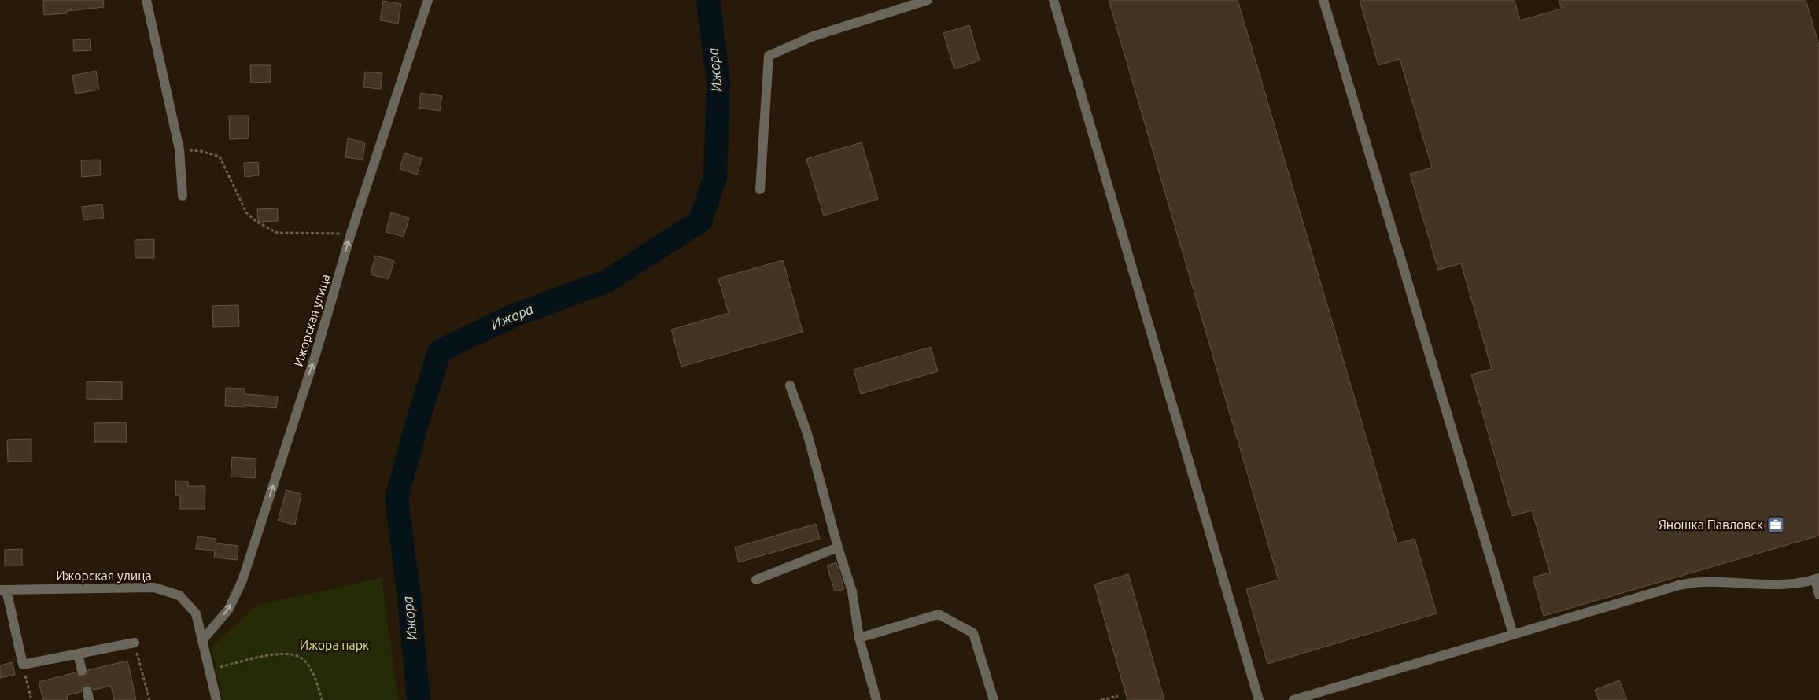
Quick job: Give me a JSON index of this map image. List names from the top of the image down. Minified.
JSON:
{"streets":{"street":["Ижорская улица"]},"one_way":["Ижорская улица"],"water":["Ижора"],"parks":["Ижора парк"],"places":{"office":["Яношка Павловск"]}}
